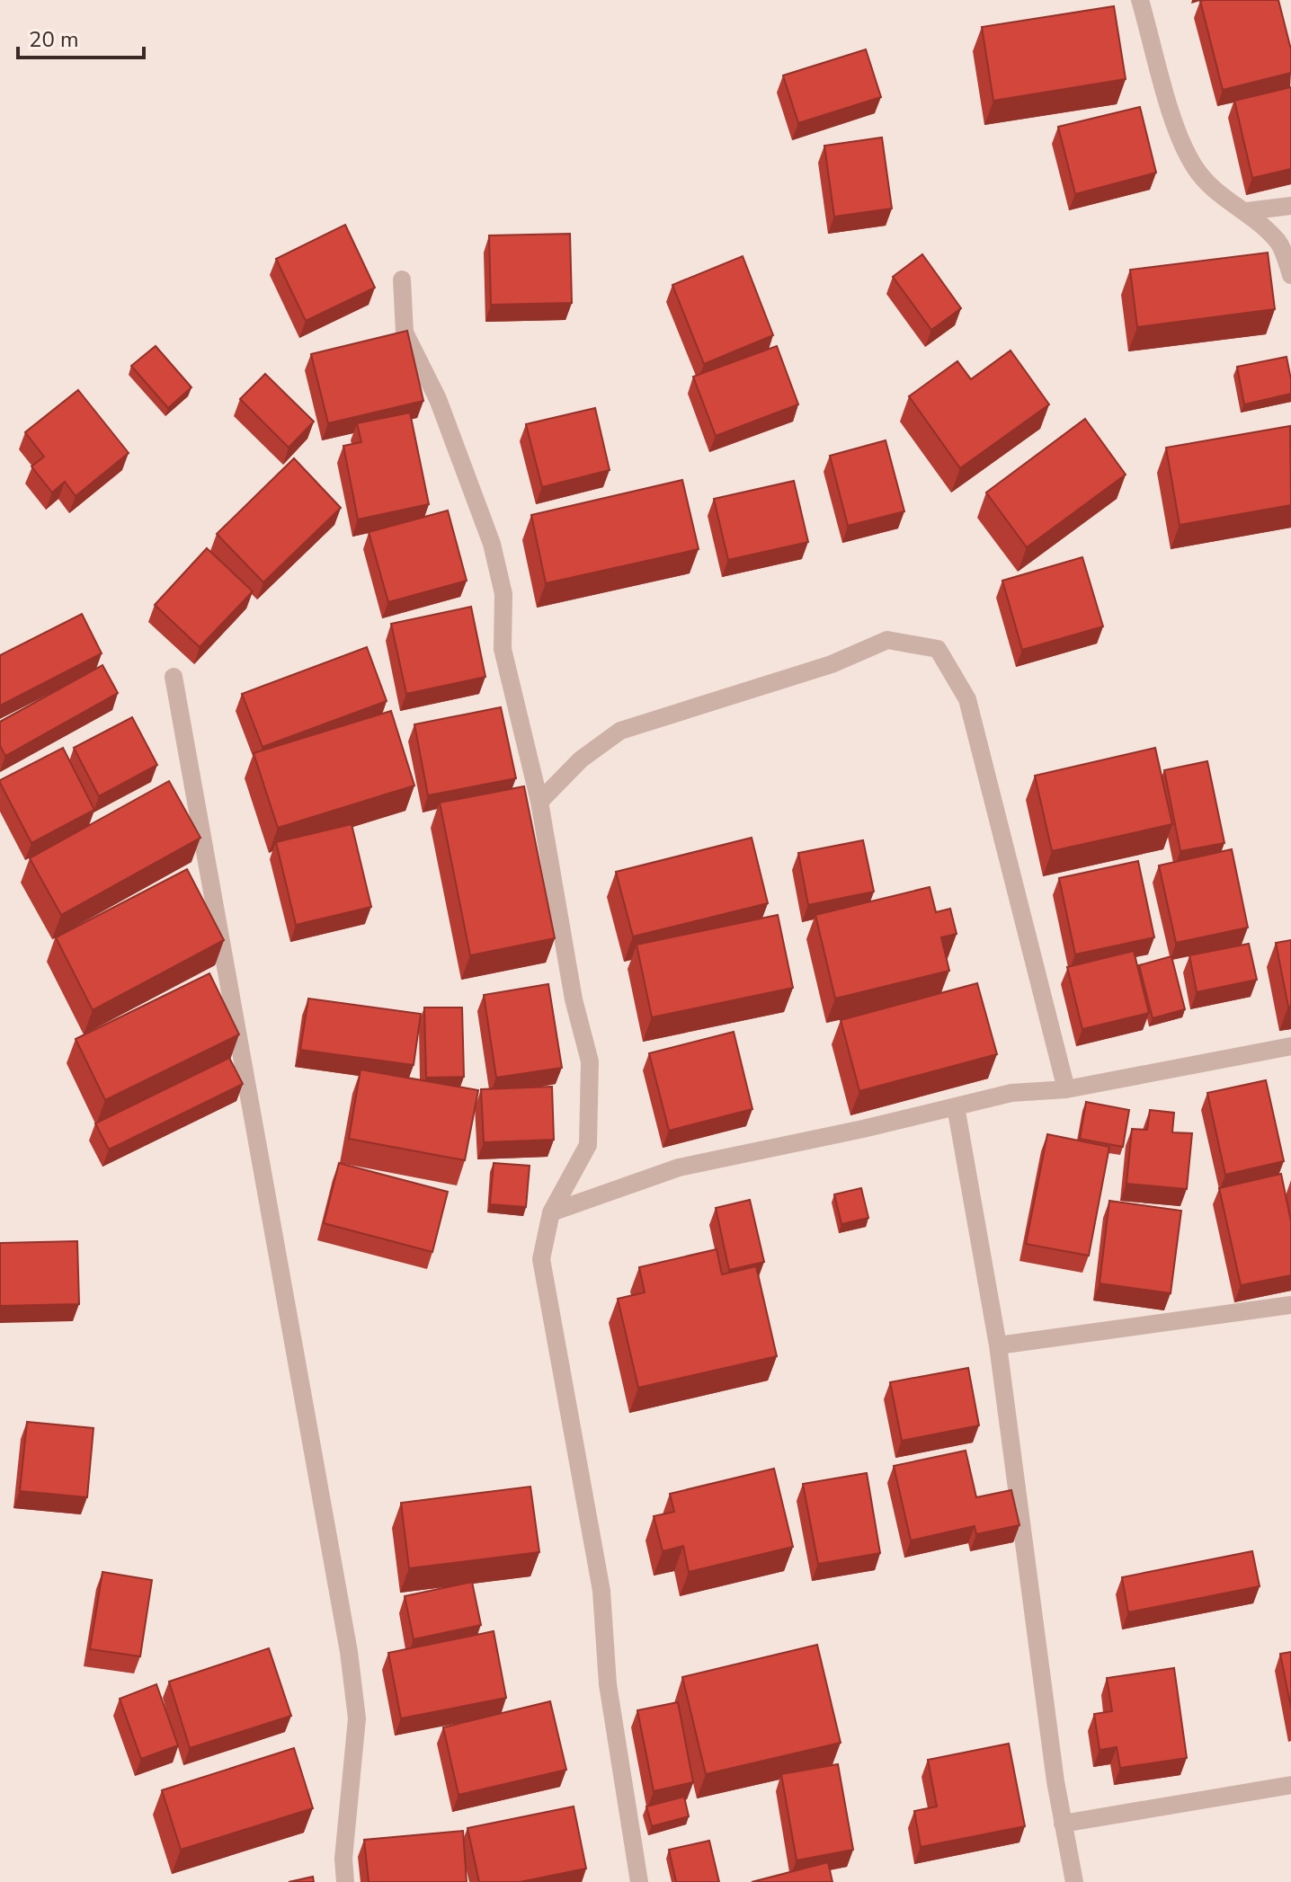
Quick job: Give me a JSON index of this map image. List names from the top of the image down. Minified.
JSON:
{"scale_bar":"20 m"}
